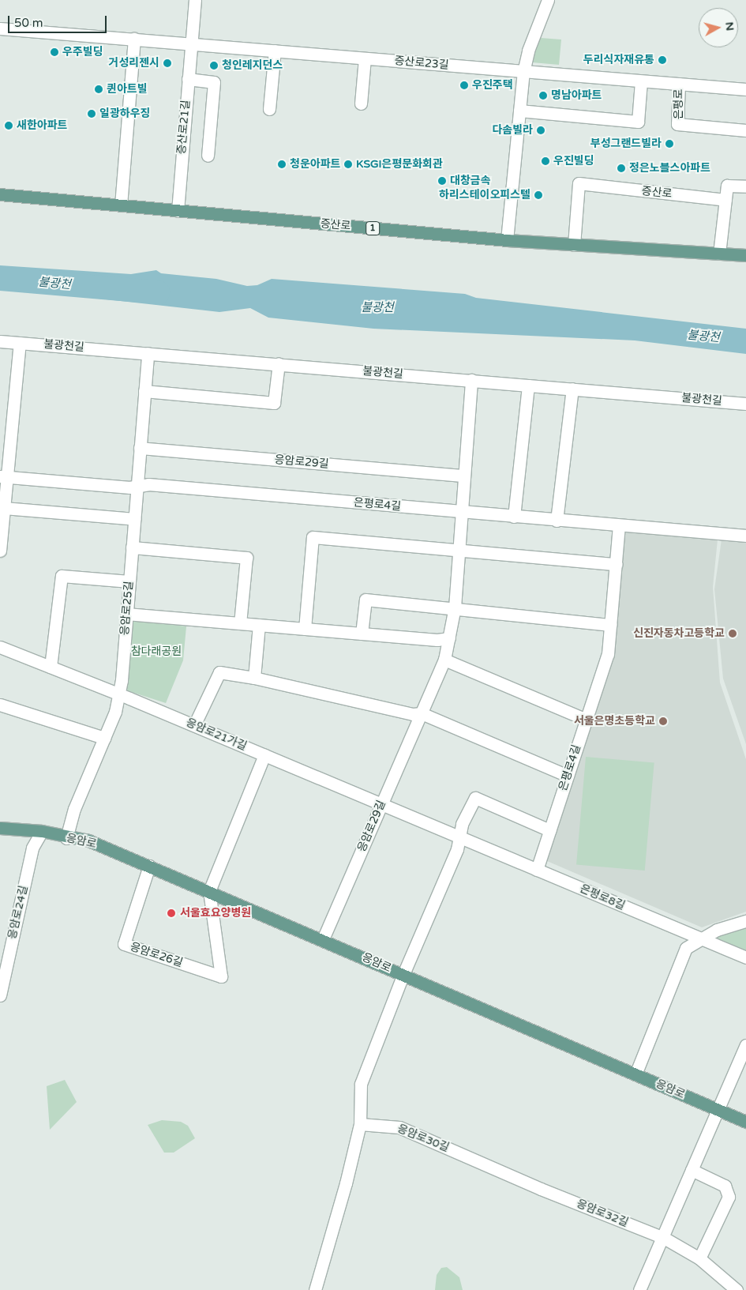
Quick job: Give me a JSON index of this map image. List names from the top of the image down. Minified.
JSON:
{"streets":{"main road":["증산로","1","응암로"],"street":["증산로23길","은평로","증산로21길","불광천길","응암로29길","은평로4길","응암로25길","응암로21가길","은평로8길","응암로24길","응암로26길","응암로30길","응암로32길"]},"crossings":[["증산로23길","은평로"],["증산로21길","증산로"],["불광천길","응암로29길"],["불광천길","응암로25길"],["응암로29길","은평로4길"],["응암로29길","응암로25길"],["응암로29길","응암로21가길"],["응암로29길","응암로"],["응암로29길","은평로8길"],["은평로4길","응암로25길"],["은평로4길","은평로8길"],["응암로25길","응암로21가길"],["응암로25길","응암로"],["응암로21가길","은평로8길"],["응암로","응암로24길"],["응암로","응암로26길"],["응암로30길","응암로32길"]],"water":["불광천"],"parks":["참다래공원"],"places":["우주빌딩","두리식자재유통","거성리젠시","청인레지던스","우진주택","퀸아트빌","명남아파트","일광하우징","새한아파트","다솜빌라","부성그랜드빌라","우진빌딩","청운아파트","KSGI은평문화회관","정은노블스아파트","대창금속","하리스테이오피스텔","신진자동차고등학교","서울은명초등학교","서울효요양병원"],"scale_bar":"50 m","north":"right"}
